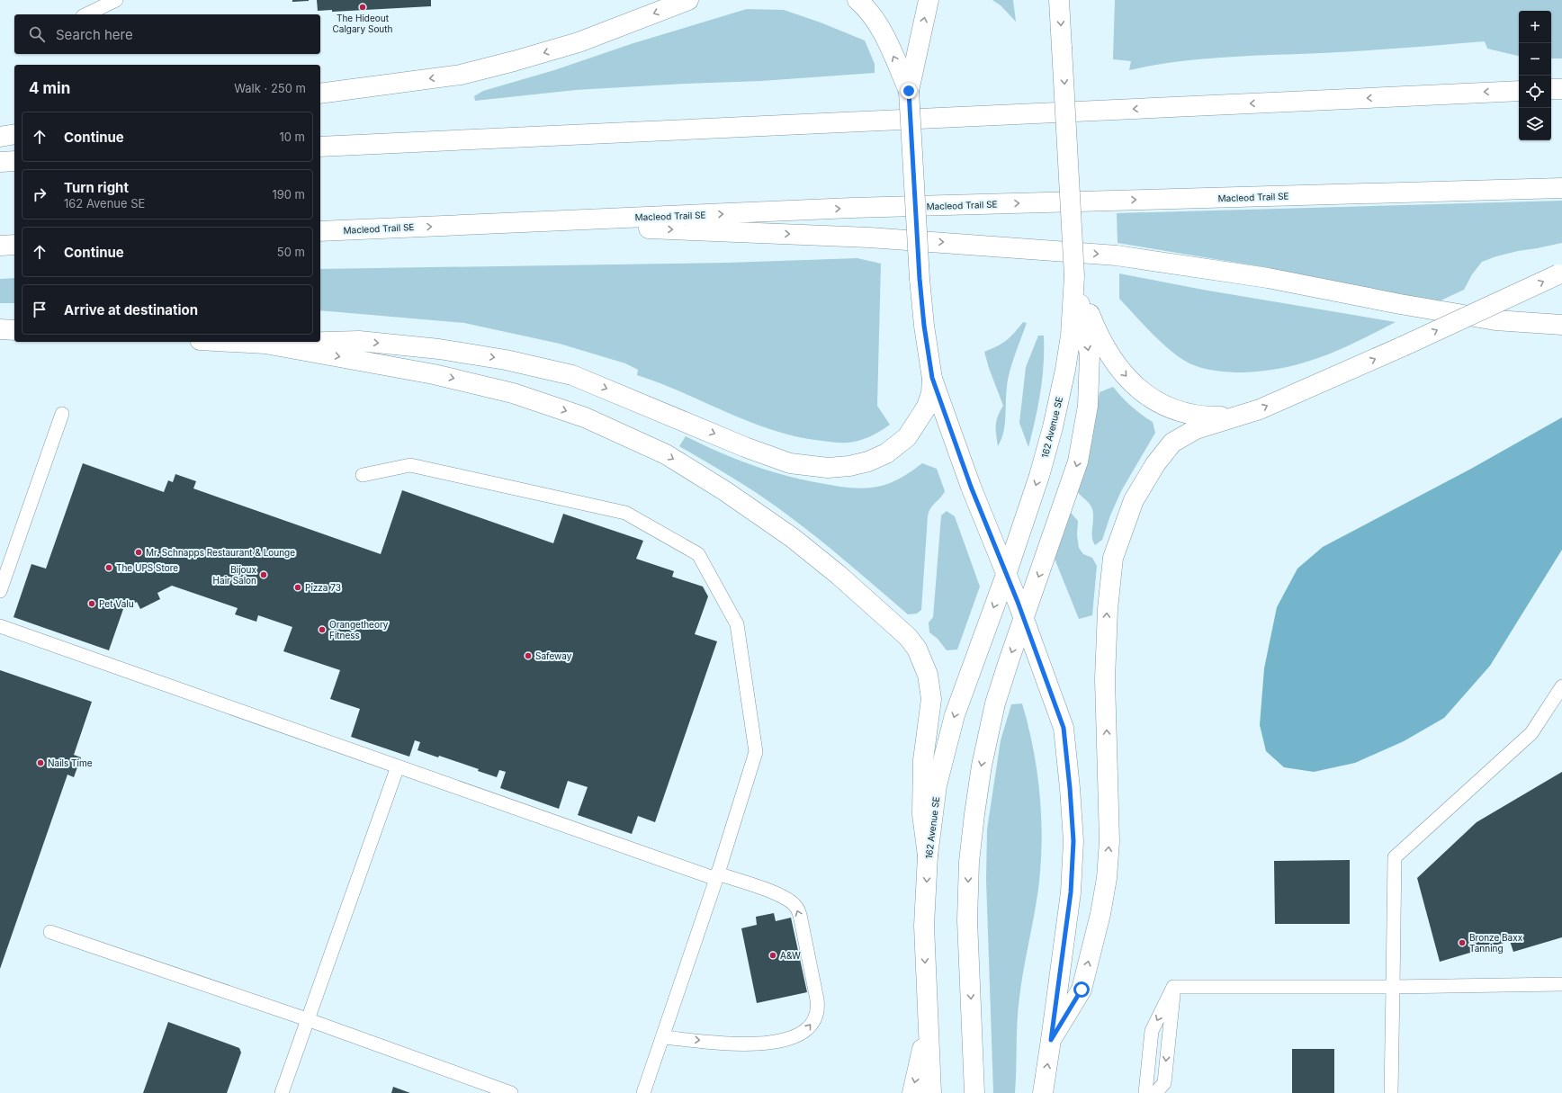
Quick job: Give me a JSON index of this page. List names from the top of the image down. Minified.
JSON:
{"streets":{"main road":["Macleod Trail SE","162 Avenue SE"]},"places":["The Hideout Calgary South","Mr. Schnapps Restaurant & Lounge","The UPS Store","Bijoux Hair Salon","Pizza 73","Pet Valu","Orangetheory Fitness","Safeway","Nails Time","Bronze Baxx Tanning","A&W"],"page":{"map_buttons":["+","−"],"search":"Search here","heading":["4 min","Walk · 250 m"],"list":[["Continue","10 m"],["Turn right","162 Avenue SE","190 m"],["Continue","50 m"],"Arrive at destination"]}}
